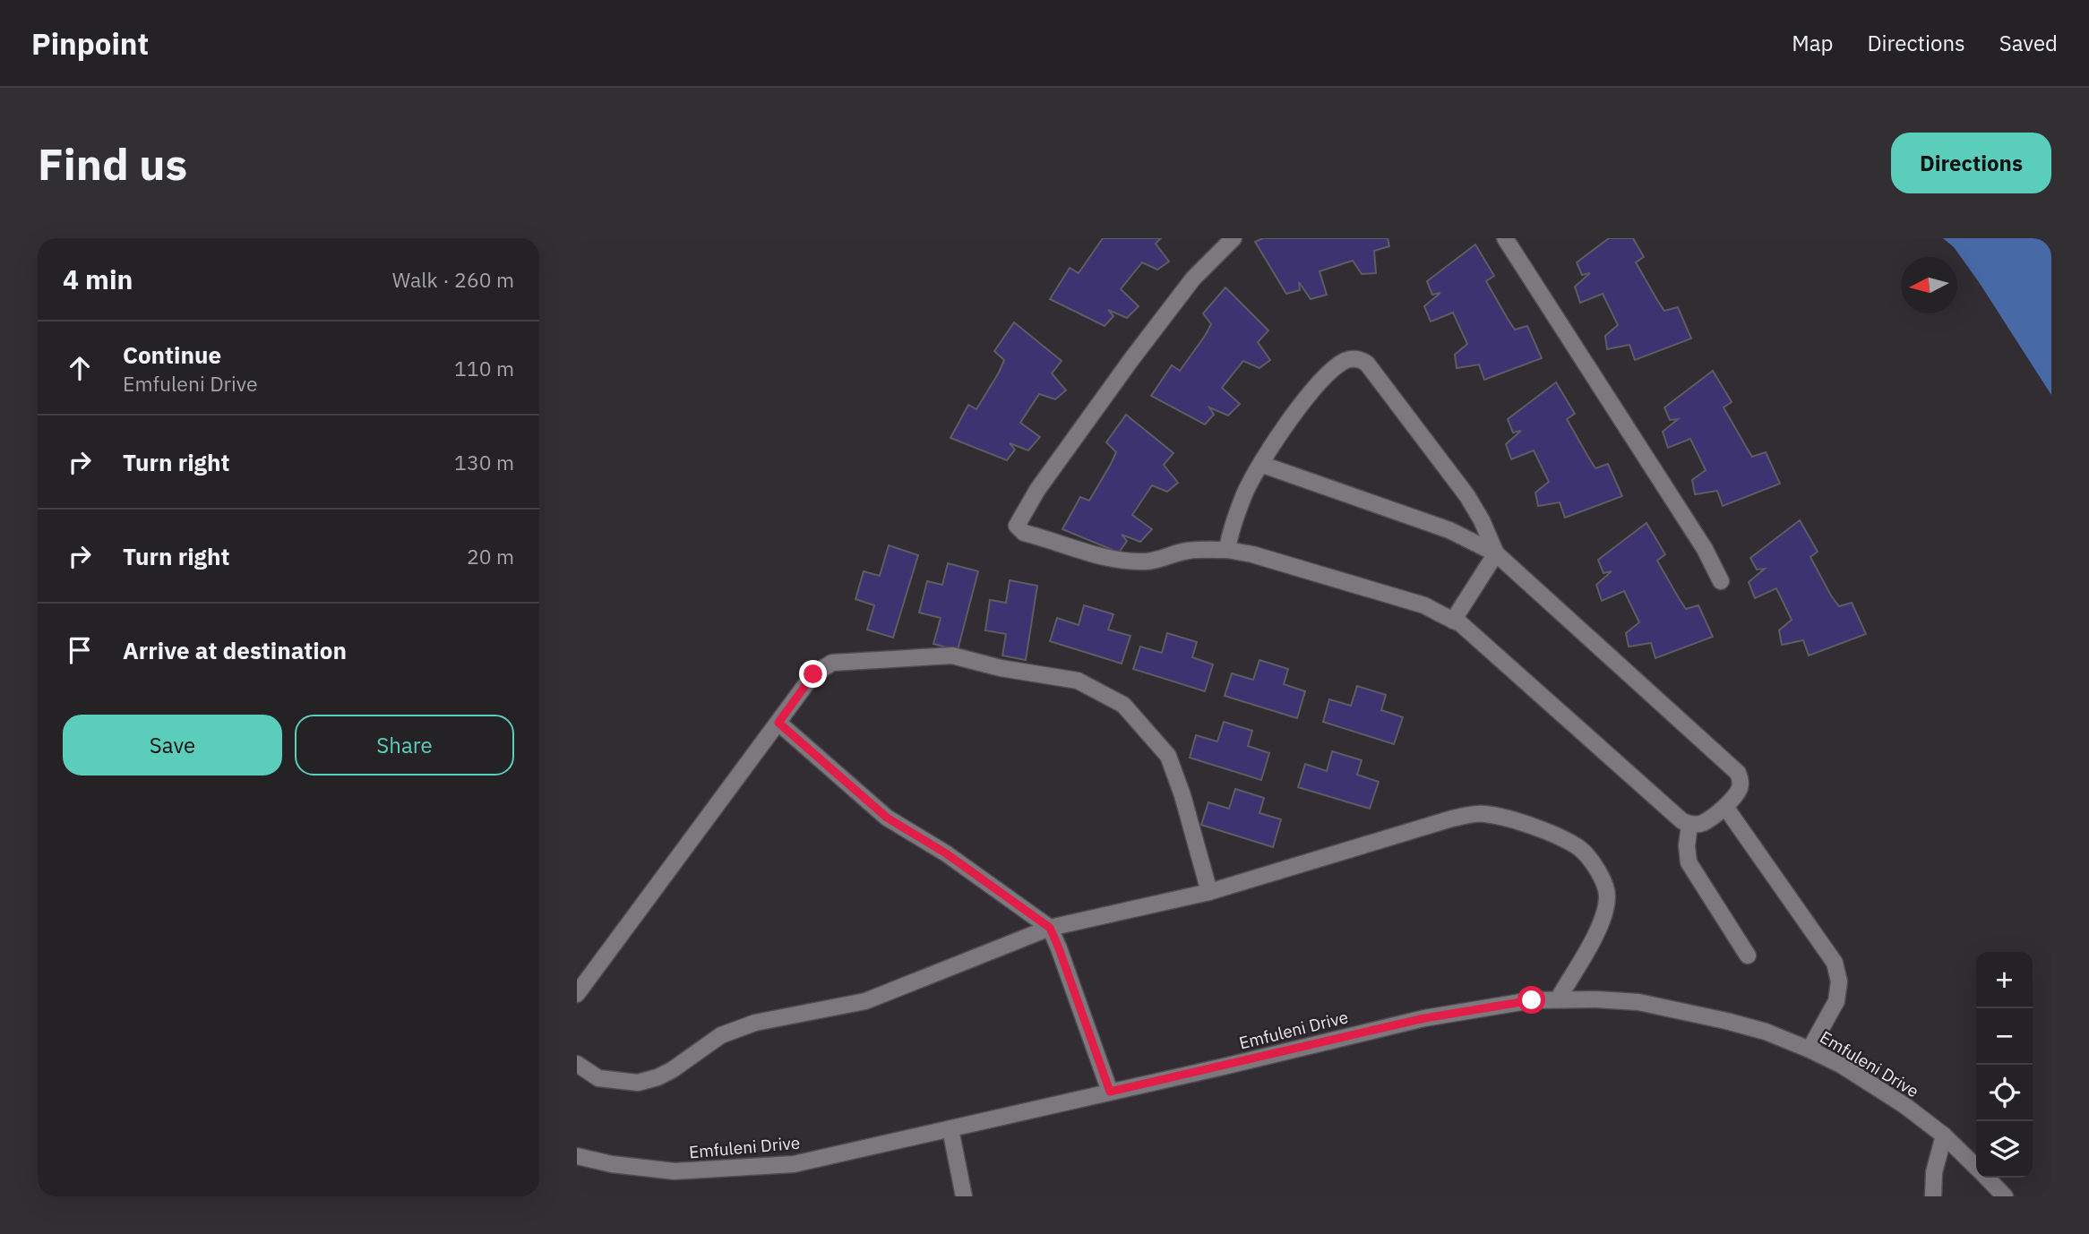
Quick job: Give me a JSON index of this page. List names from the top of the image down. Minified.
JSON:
{"streets":{"street":["Emfuleni Drive"]},"north":"left","page":{"header":"Pinpoint","nav":["Map","Directions","Saved"],"buttons":["Directions",["Save","Share"]],"title":"Find us","heading":["4 min","Walk · 260 m"],"list":[["Continue","Emfuleni Drive","110 m"],["Turn right","130 m"],["Turn right","20 m"],"Arrive at destination"],"map_buttons":["+","−"]}}
